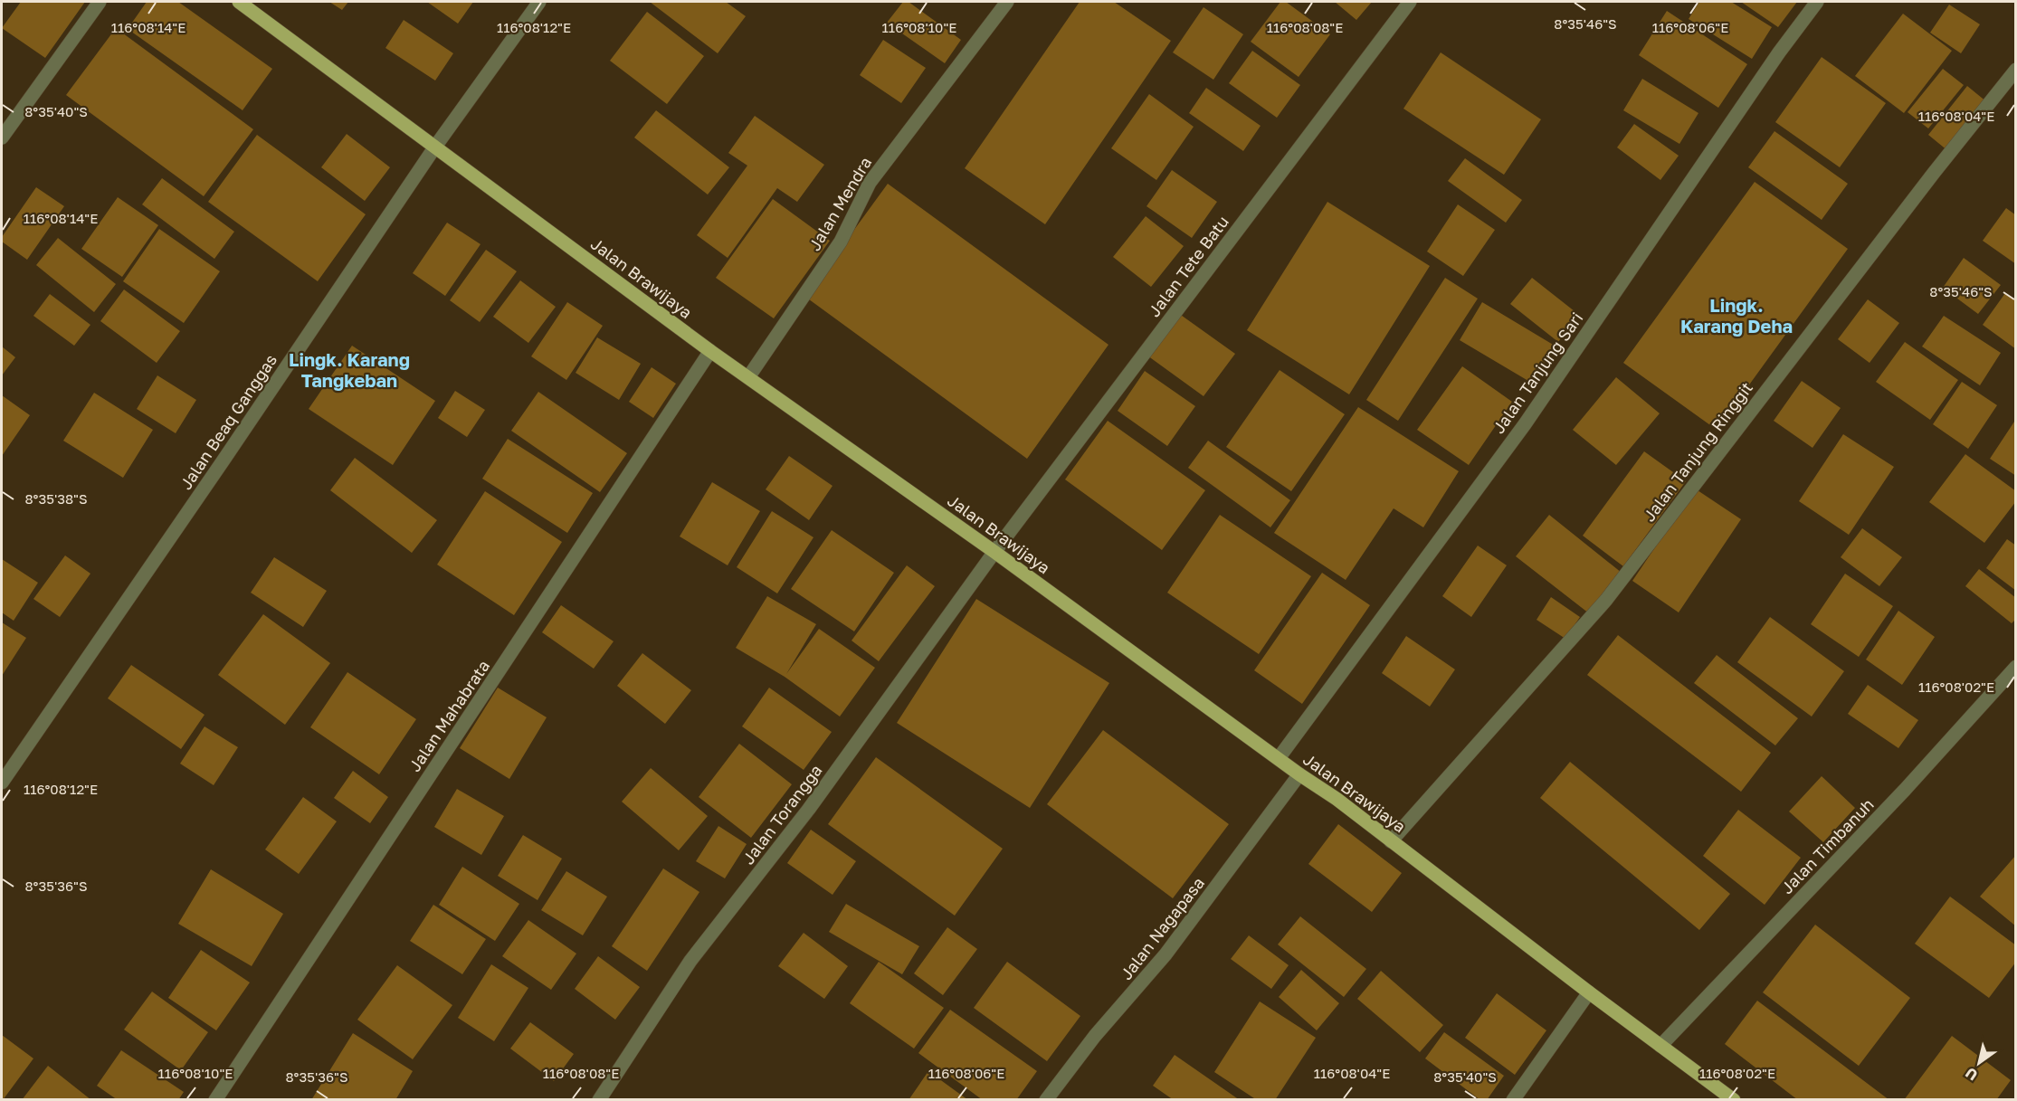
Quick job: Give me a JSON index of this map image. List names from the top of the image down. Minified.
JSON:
{"streets":{"main road":["Jalan Brawijaya"],"street":["Jalan Mendra","Jalan Tete Batu","Jalan Tanjung Sari","Jalan Beaq Ganggas","Jalan Tanjung Ringgit","Jalan Mahabrata","Jalan Torangga","Jalan Timbanuh","Jalan Nagapasa"]},"crossings":[["Jalan Mendra","Jalan Brawijaya"],["Jalan Tete Batu","Jalan Brawijaya"],["Jalan Tete Batu","Jalan Torangga"],["Jalan Brawijaya","Jalan Tanjung Sari"],["Jalan Brawijaya","Jalan Beaq Ganggas"],["Jalan Brawijaya","Jalan Tanjung Ringgit"],["Jalan Brawijaya","Jalan Mahabrata"],["Jalan Brawijaya","Jalan Torangga"],["Jalan Brawijaya","Jalan Timbanuh"],["Jalan Brawijaya","Jalan Nagapasa"]],"districts":["Lingk. Karang Deha","Lingk. Karang Tangkeban"],"north":"bottom left","coordinates":["8°35'46\"S","116°08'14\"E","116°08'12\"E","116°08'10\"E","116°08'08\"E","116°08'06\"E","8°35'40\"S","116°08'04\"E","8°35'38\"S","116°08'02\"E","8°35'36\"S"]}
